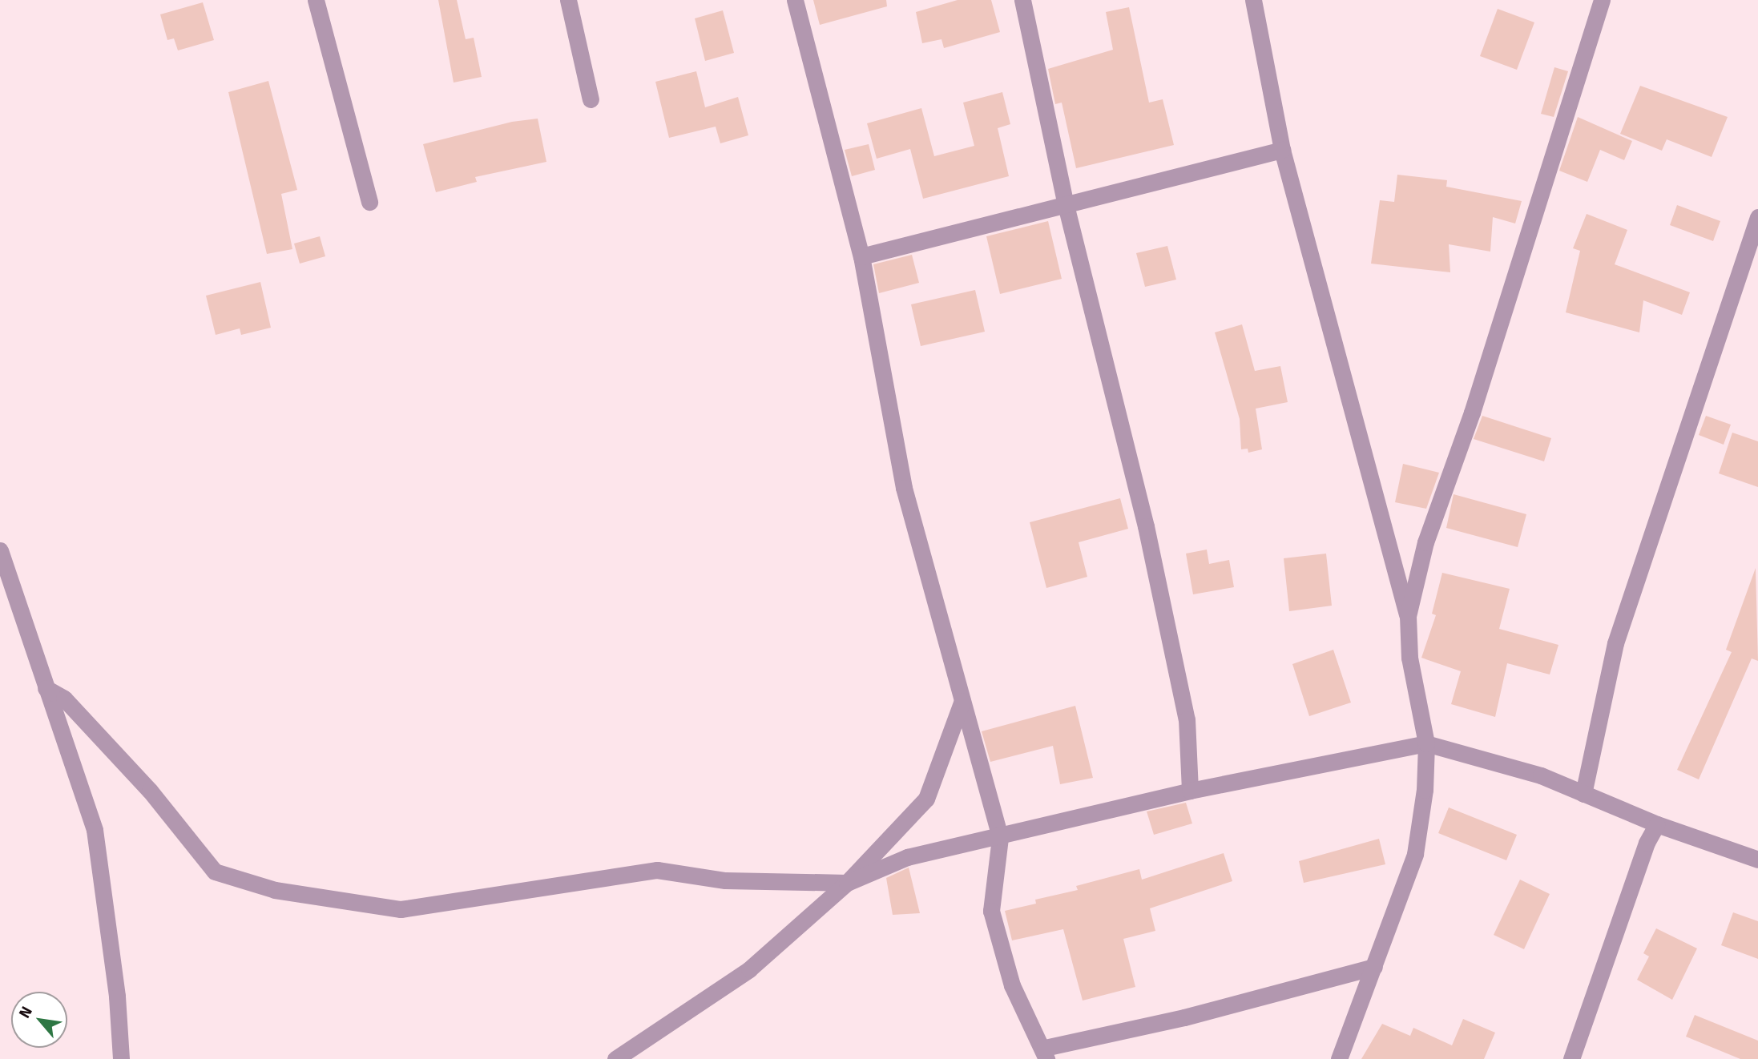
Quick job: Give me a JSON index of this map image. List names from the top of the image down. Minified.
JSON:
{"north":"top left"}
